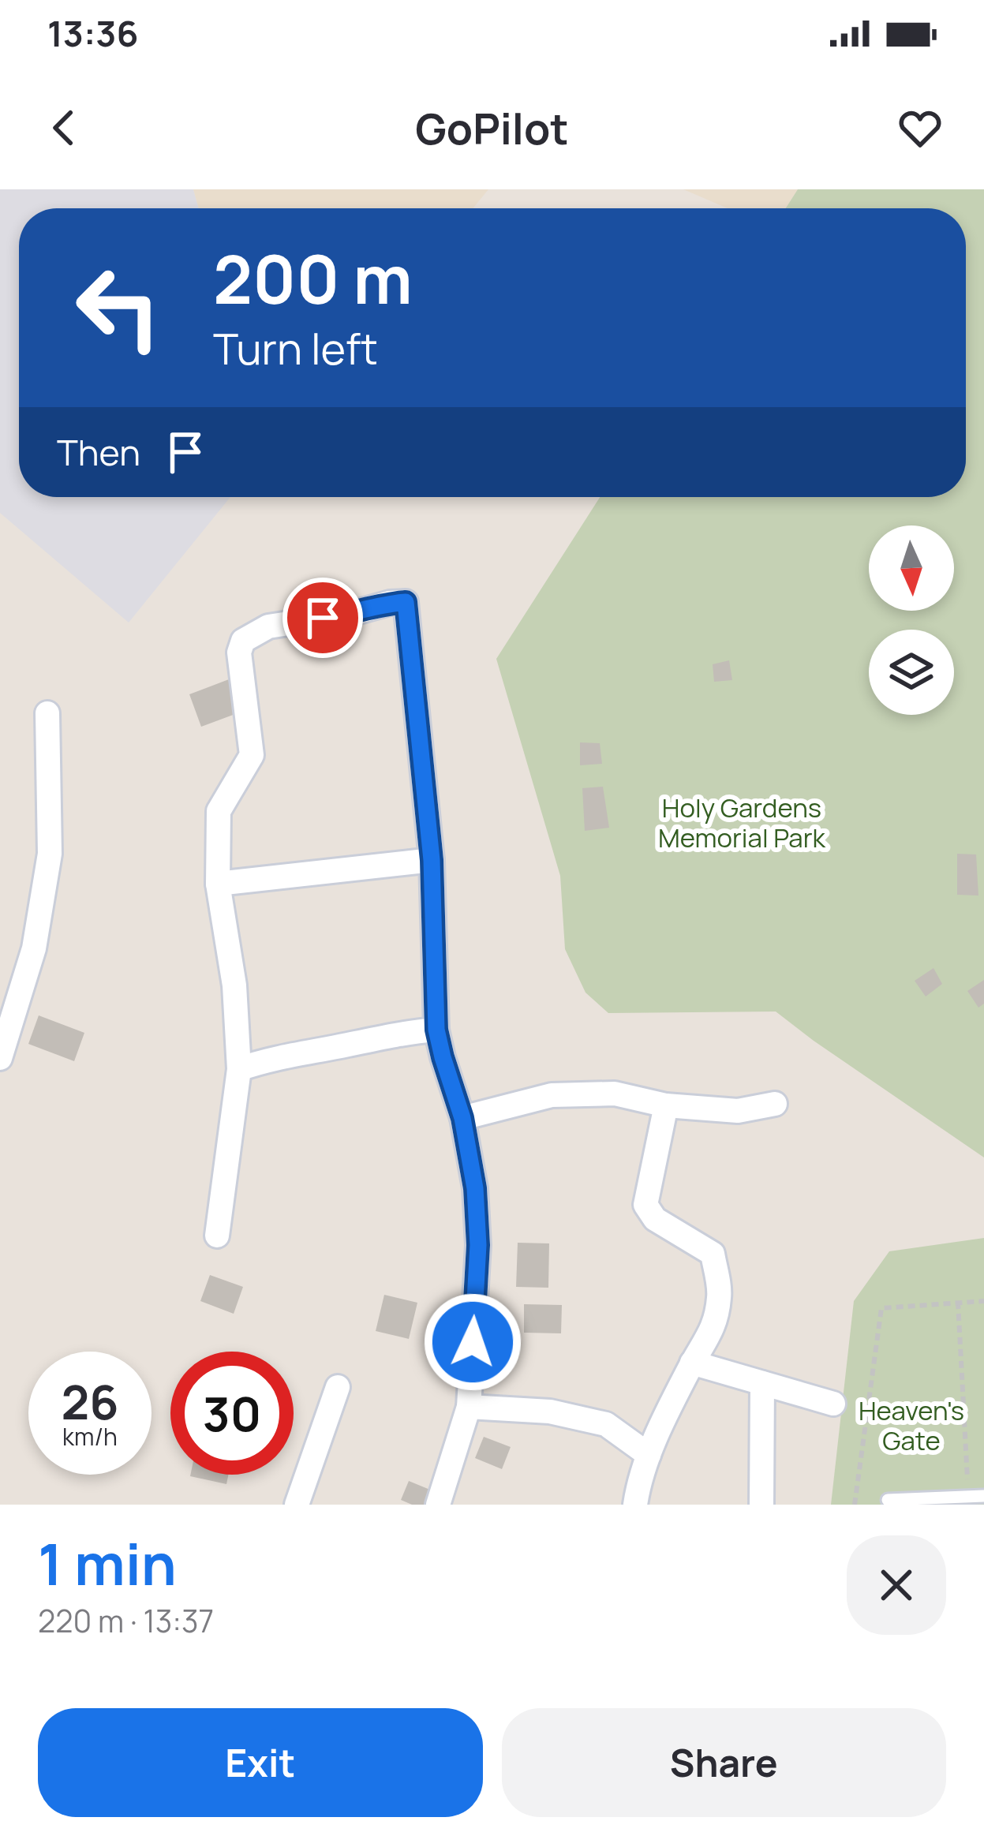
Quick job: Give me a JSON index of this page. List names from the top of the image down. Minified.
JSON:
{"parks":["Holy Gardens Memorial Park","Heaven's Gate"],"north":"bottom","page":{"status":"13:36","header":"GoPilot","turn":["200 m","Turn left"],"then":"Then","speed":"26 km/h","limit":"30","heading":["1 min","220 m · 13:37"],"buttons":["Exit","Share"]}}
